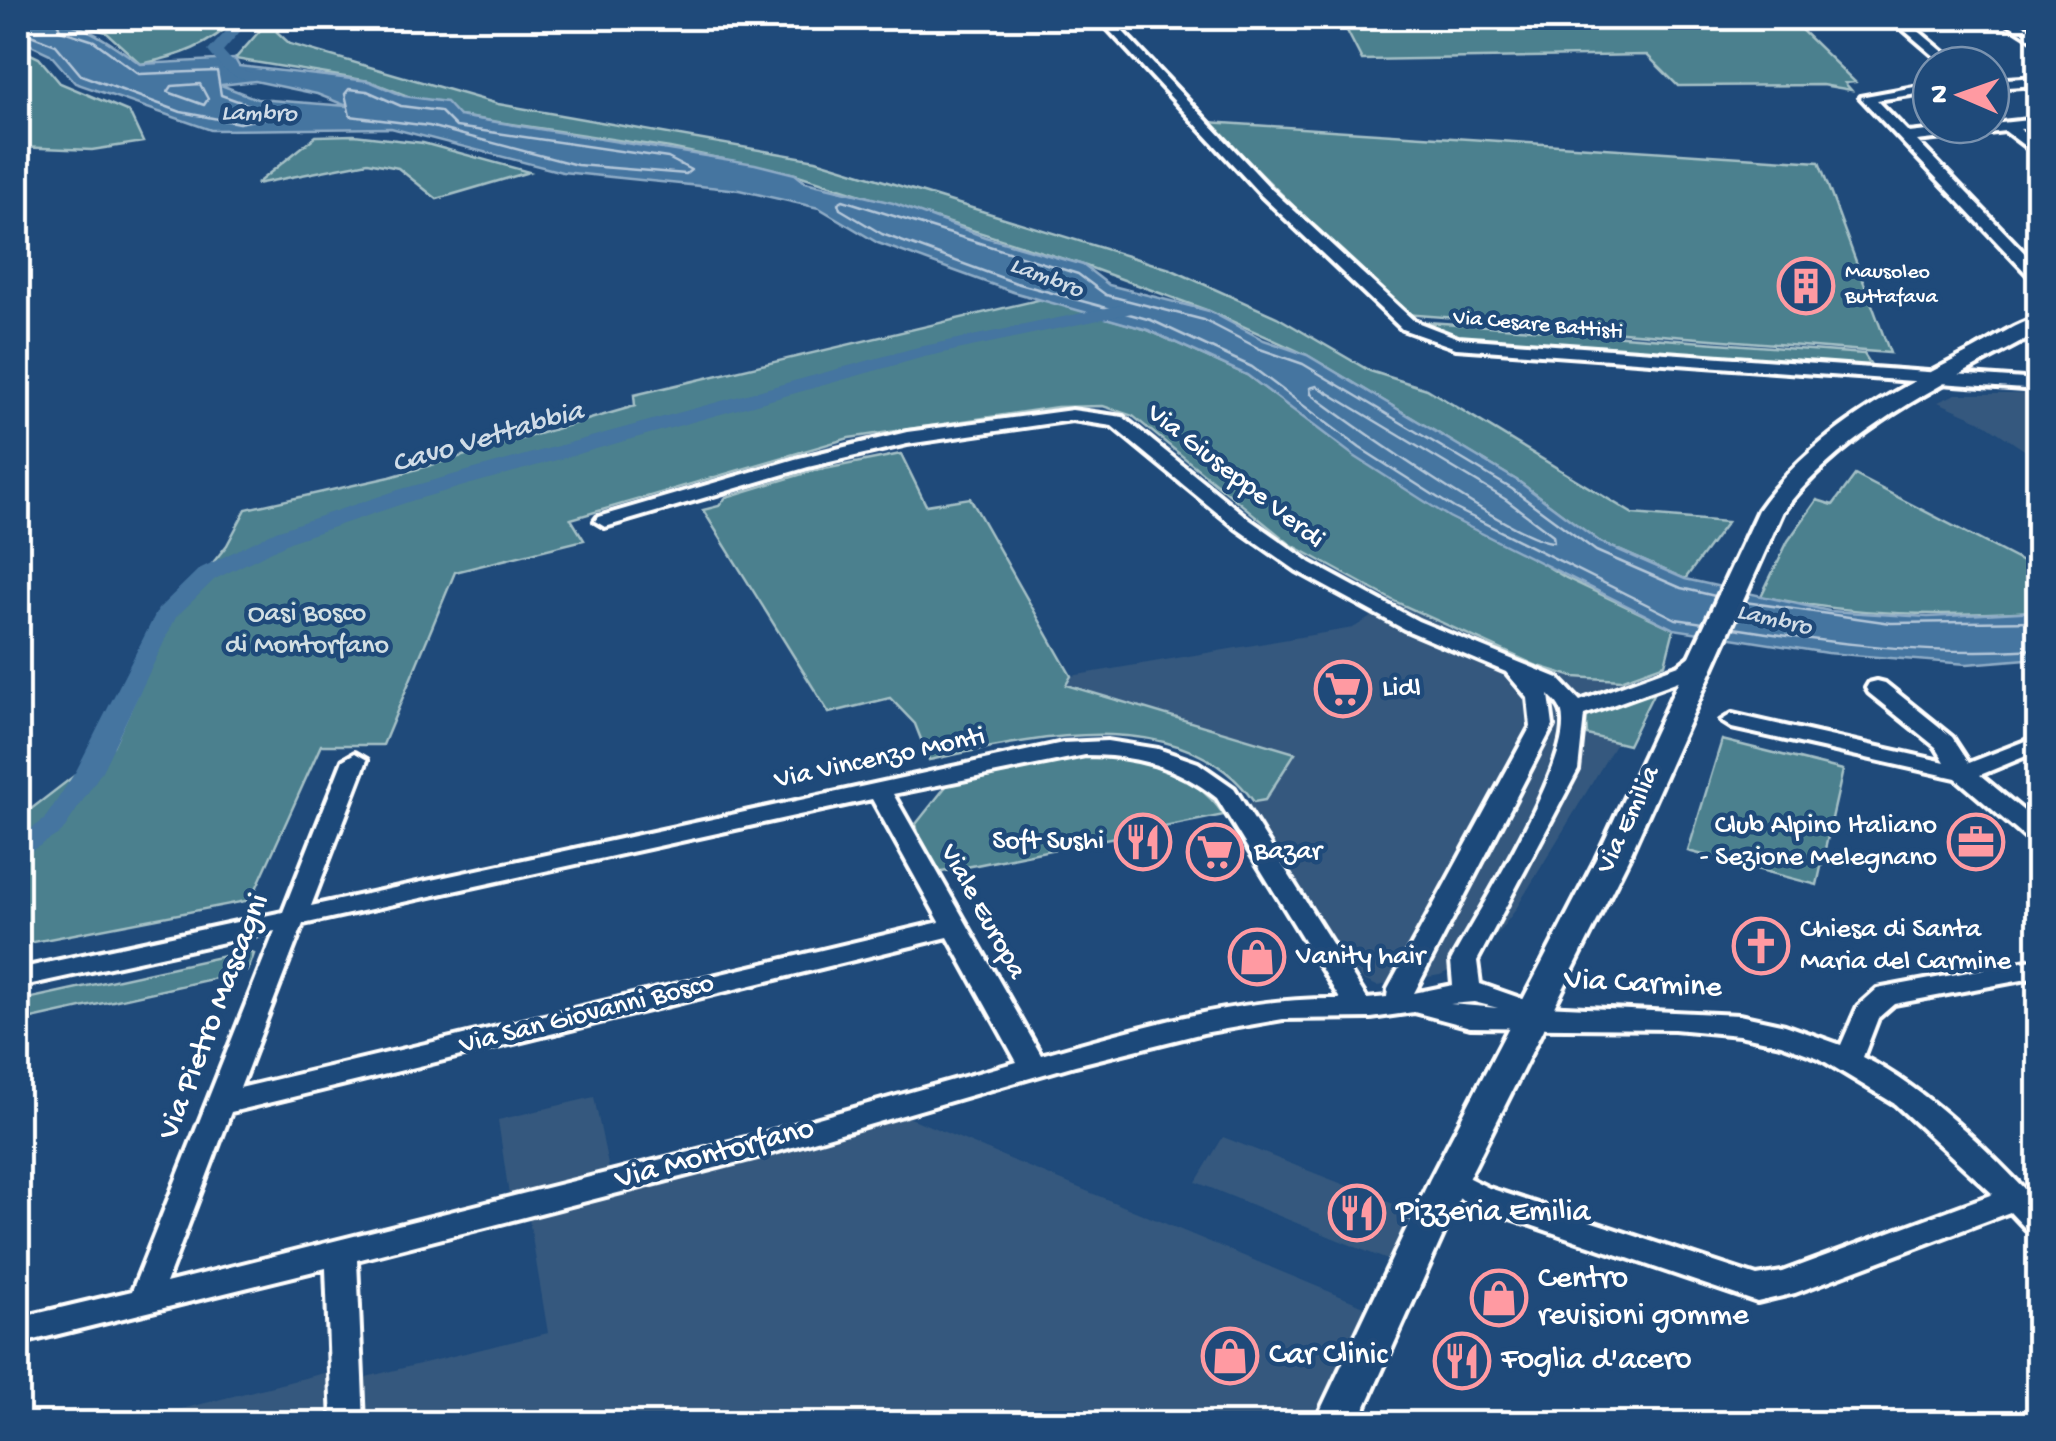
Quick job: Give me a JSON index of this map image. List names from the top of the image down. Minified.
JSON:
{"streets":{"street":["Via Cesare Battisti","Via Giuseppe Verdi","Via Vincenzo Monti","Via Emilia","Viale Europa","Via Carmine","Via San Giovanni Bosco","Via Pietro Mascagni","Via Montorfano"]},"crossings":[["Via Cesare Battisti","Via Emilia"],["Via Vincenzo Monti","Viale Europa"],["Via Vincenzo Monti","Via Pietro Mascagni"],["Via Vincenzo Monti","Via Montorfano"],["Via Emilia","Via Carmine"],["Viale Europa","Via San Giovanni Bosco"],["Viale Europa","Via Montorfano"],["Via San Giovanni Bosco","Via Pietro Mascagni"],["Via Pietro Mascagni","Via Montorfano"]],"water":["Lambro","Cavo Vettabbia"],"parks":["Oasi Bosco di Montorfano"],"places":{"building":["Mausoleo Buttafava"],"supermarket":["Lidl","Bazar"],"restaurant":["Soft Sushi","Pizzeria Emilia","Foglia d'acero"],"office":["Club Alpino Italiano - Sezione Melegnano"],"church":["Chiesa di Santa Maria del Carmine"],"shop":["Vanity hair","Centro revisioni gomme","Car Clinic"]},"north":"left"}
